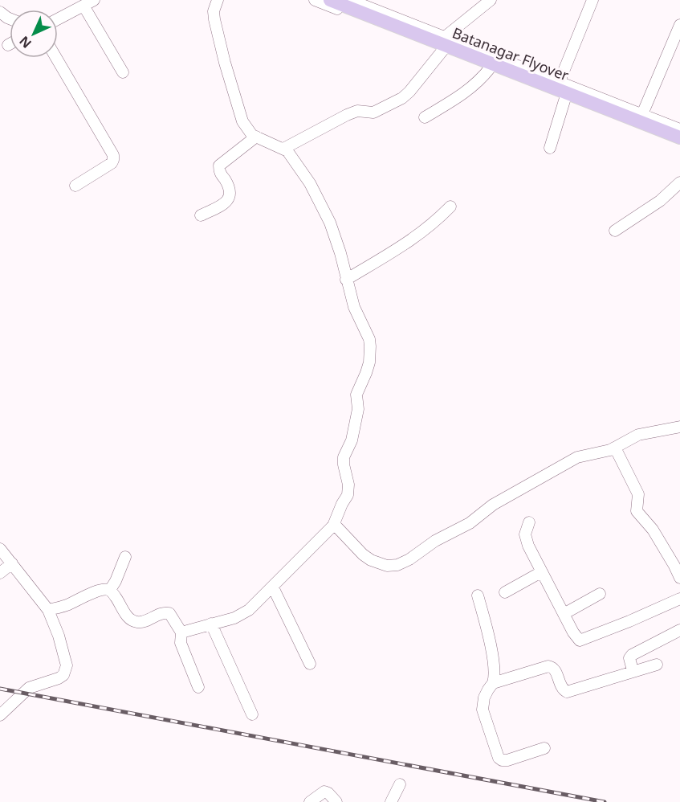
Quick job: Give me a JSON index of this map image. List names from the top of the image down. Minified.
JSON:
{"streets":{"main road":["Batanagar Flyover"]},"north":"bottom left"}
